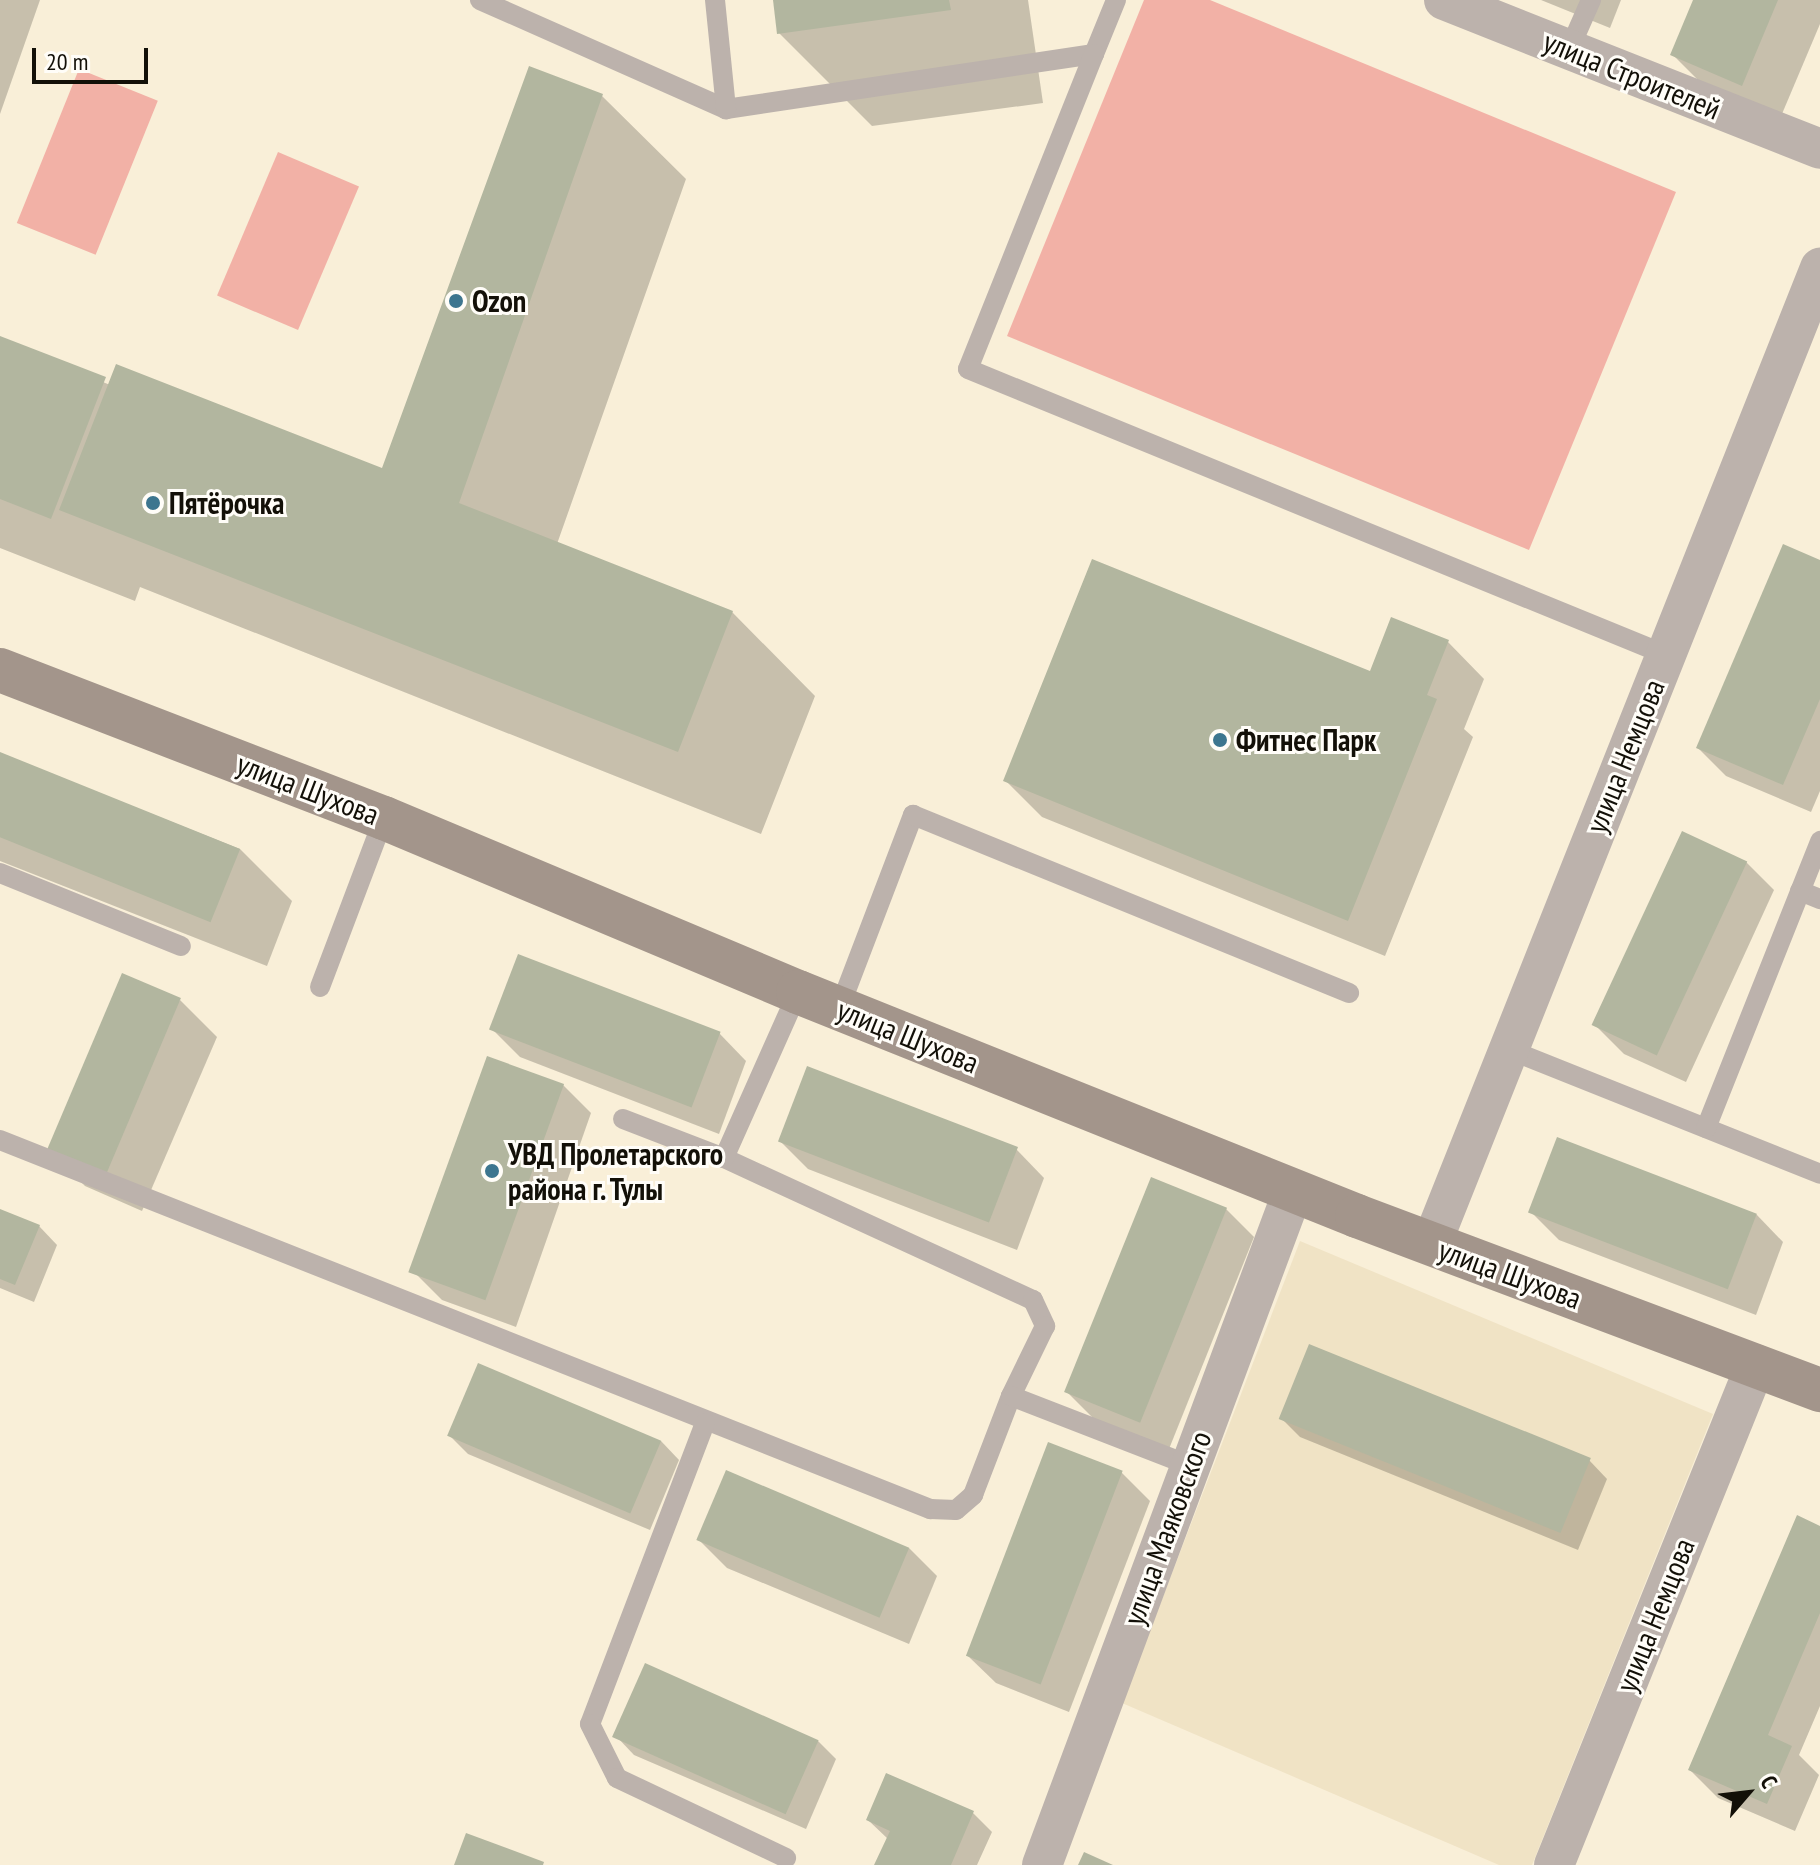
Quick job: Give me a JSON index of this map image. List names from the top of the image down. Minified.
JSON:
{"streets":{"street":["улица Строителей","улица Немцова","улица Шухова","улица Маяковского"]},"crossings":[["улица Немцова","улица Шухова"],["улица Шухова","улица Маяковского"]],"places":["Ozon","Пятёрочка","Фитнес Парк","УВД Пролетарского района г. Тулы"],"scale_bar":"20 m","north":"top right"}
